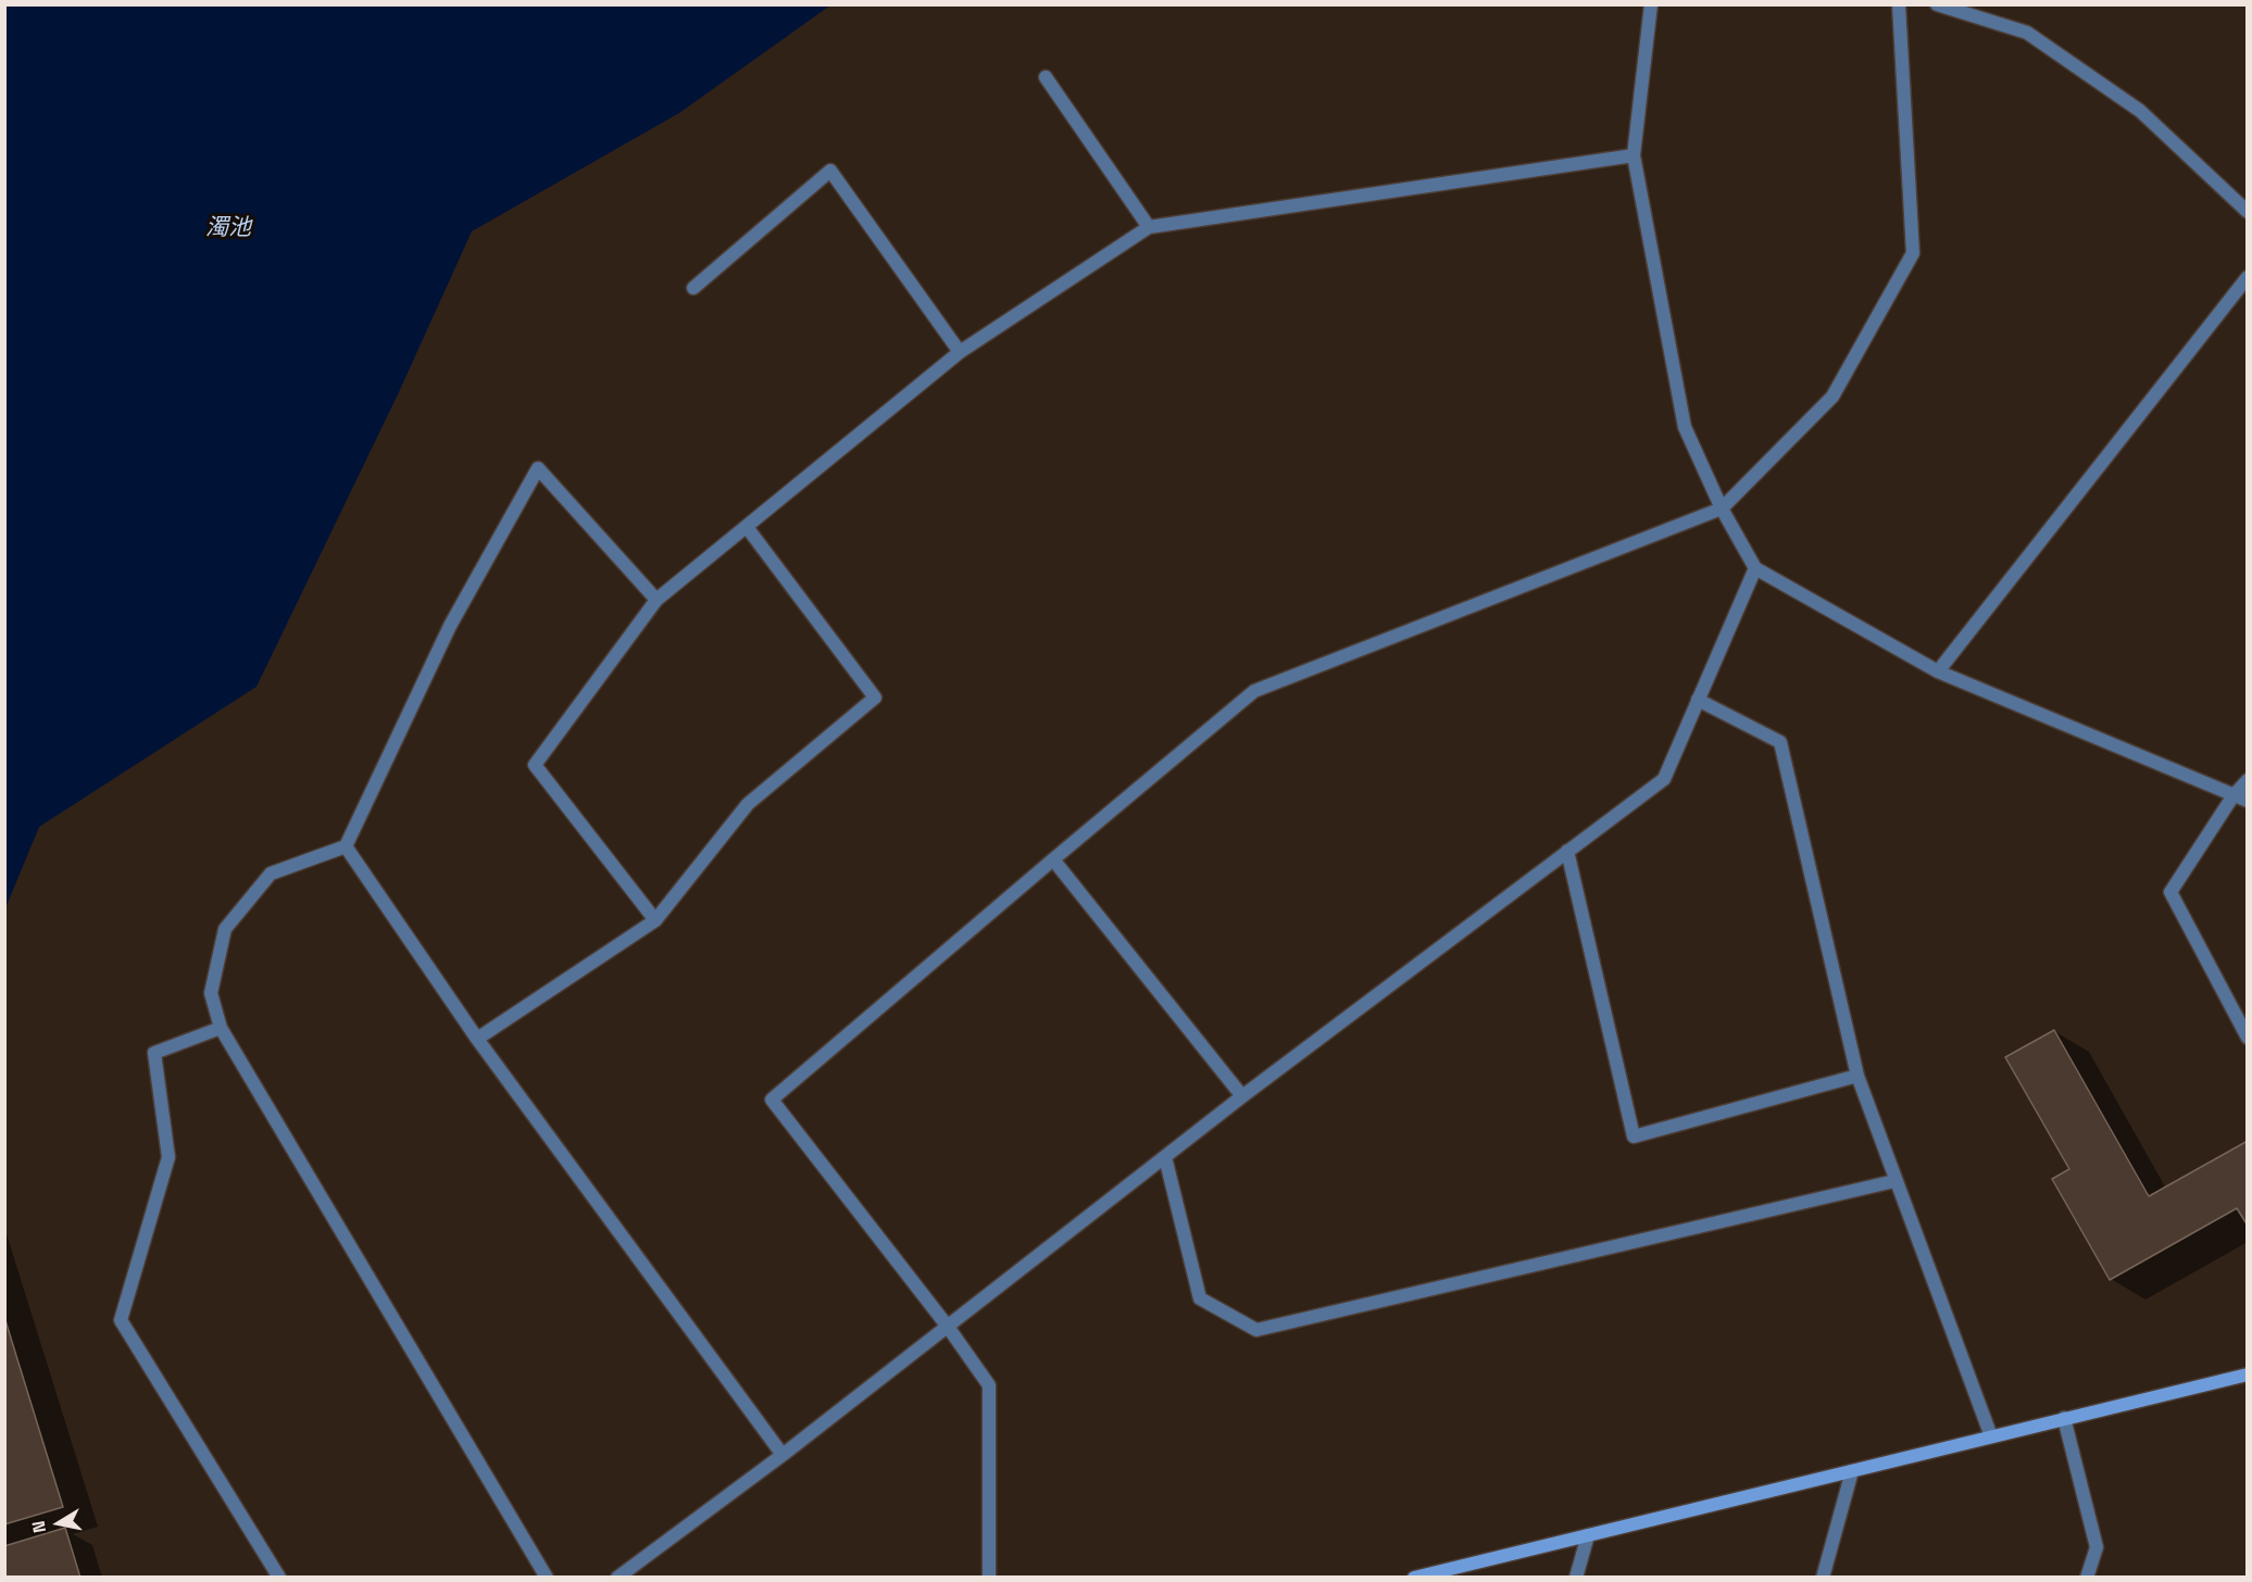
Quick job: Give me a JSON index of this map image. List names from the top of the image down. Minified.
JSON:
{"water":["濁池"],"north":"left"}
